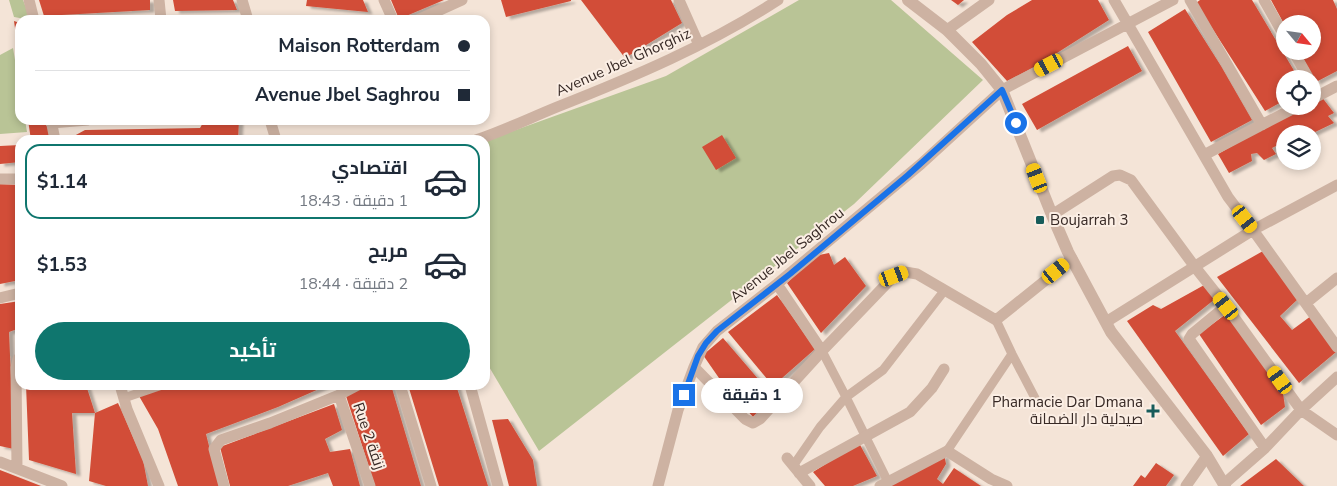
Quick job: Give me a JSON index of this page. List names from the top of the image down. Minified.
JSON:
{"streets":{"street":["Avenue Jbel Ghorghiz","Avenue Jbel Saghrou","Rue 2 زنقة"]},"places":{"transit":["Boujarrah 3"],"health":["Pharmacie Dar Dmana صيدلية دار الضمانة"]},"north":"bottom right","page":{"banner":["Maison Rotterdam","Avenue Jbel Saghrou"],"list":[{"name":"اقتصادي","note":"1 دقيقة · 18:43","value":"$1.14"},{"name":"مريح","note":"2 دقيقة · 18:44","value":"$1.53"}],"buttons":"تأكيد","bubble":"1 دقيقة"}}
